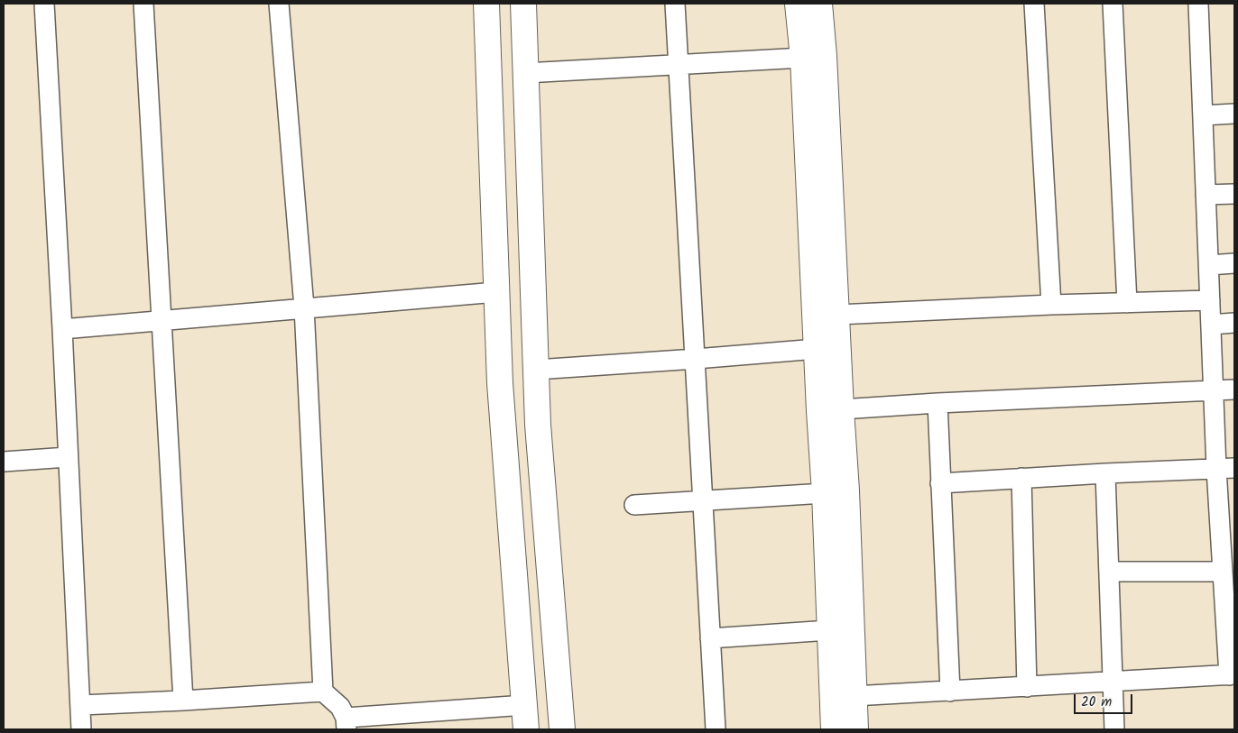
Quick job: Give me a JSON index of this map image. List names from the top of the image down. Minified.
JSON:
{"scale_bar":"20 m"}
